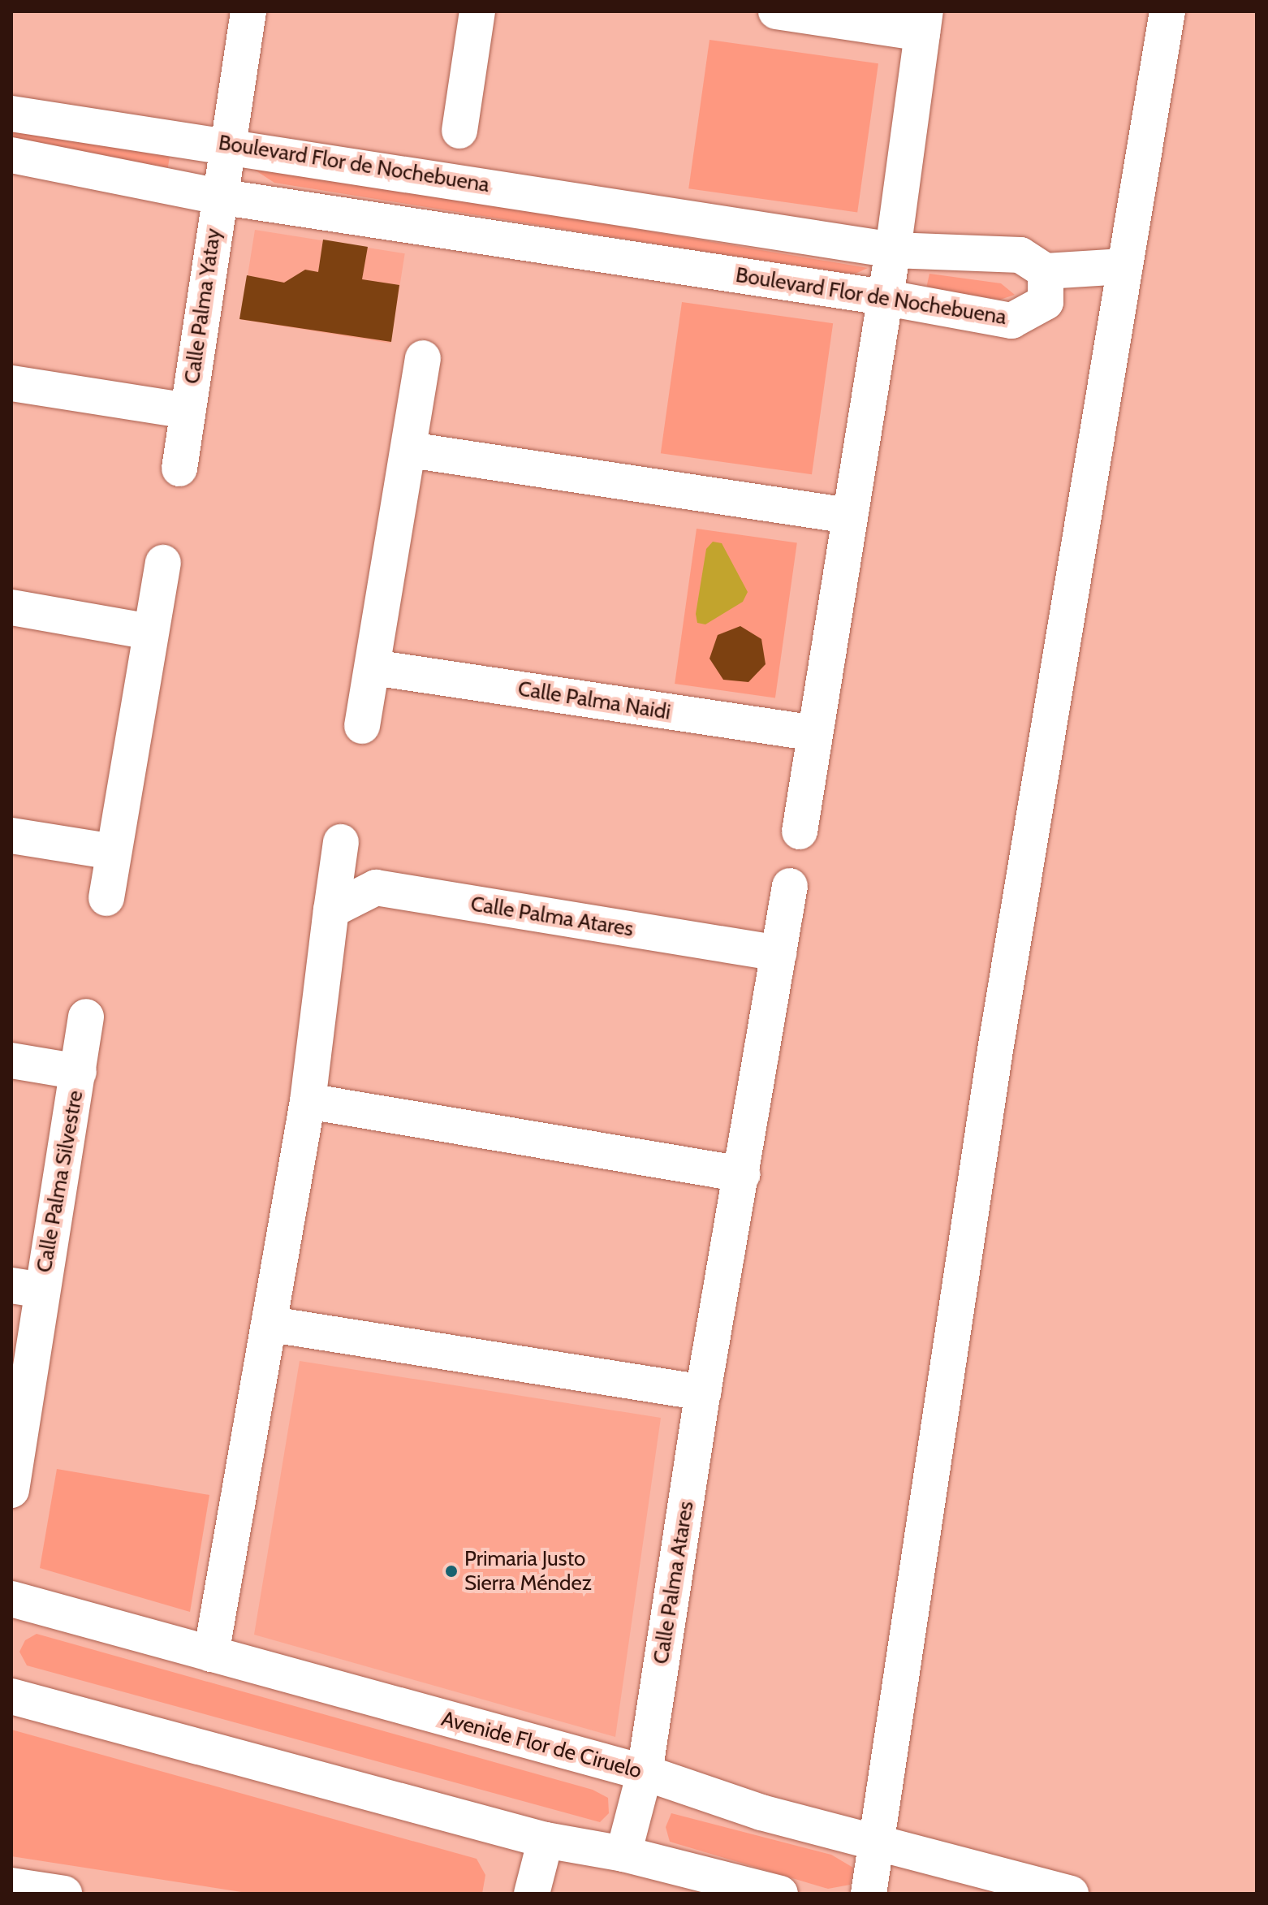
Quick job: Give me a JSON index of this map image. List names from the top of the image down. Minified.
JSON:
{"streets":{"street":["Boulevard Flor de Nochebuena","Calle Palma Yatay","Calle Palma Naidi","Calle Palma Atares","Calle Palma Silvestre","Avenide Flor de Ciruelo"]},"crossings":[["Boulevard Flor de Nochebuena","Calle Palma Yatay"],["Calle Palma Atares","Avenide Flor de Ciruelo"]],"places":["Primaria Justo Sierra Méndez"]}
